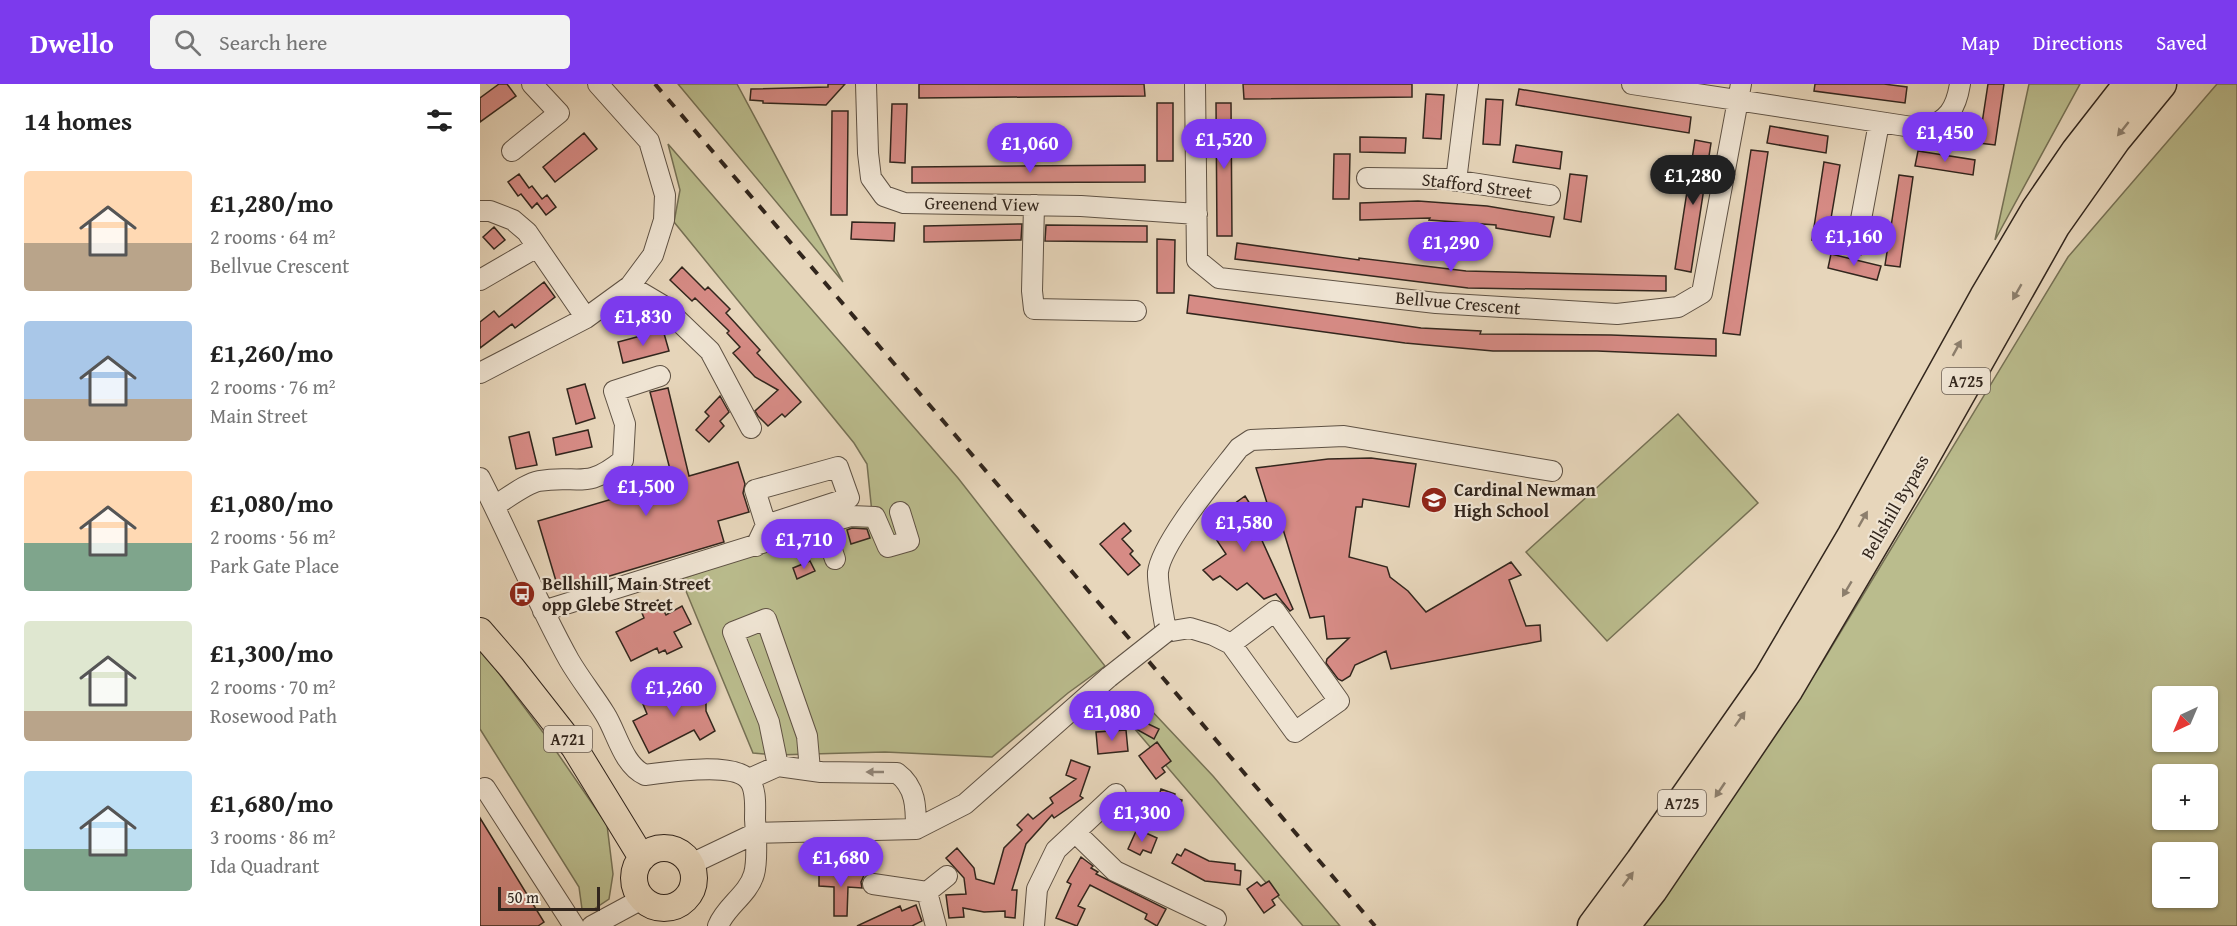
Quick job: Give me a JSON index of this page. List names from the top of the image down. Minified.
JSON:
{"streets":{"highway":["A725","Bellshill Bypass"],"main road":["A721"],"street":["Stafford Street","Greenend View","Bellvue Crescent"]},"crossings":[["Greenend View","Bellvue Crescent"]],"places":{"school or university":["Cardinal Newman High School"],"bus stop":["Bellshill, Main Street opp Glebe Street"]},"scale_bar":"50 m","north":"bottom left","page":{"header":"Dwello","search":"Search here","nav":["Map","Directions","Saved"],"heading":"14 homes","price":["£1,450","£1,520","£1,060","£1,280","£1,160","£1,290","£1,830","£1,500","£1,580","£1,710","£1,260","£1,080","£1,300","£1,680"],"list":[{"name":"£1,280/mo","note":"2 rooms · 64 m² · Bellvue Crescent"},{"name":"£1,260/mo","note":"2 rooms · 76 m² · Main Street"},{"name":"£1,080/mo","note":"2 rooms · 56 m² · Park Gate Place"},{"name":"£1,300/mo","note":"2 rooms · 70 m² · Rosewood Path"},{"name":"£1,680/mo","note":"3 rooms · 86 m² · Ida Quadrant"}],"map_buttons":["+","−"],"scale":"50 m"}}
